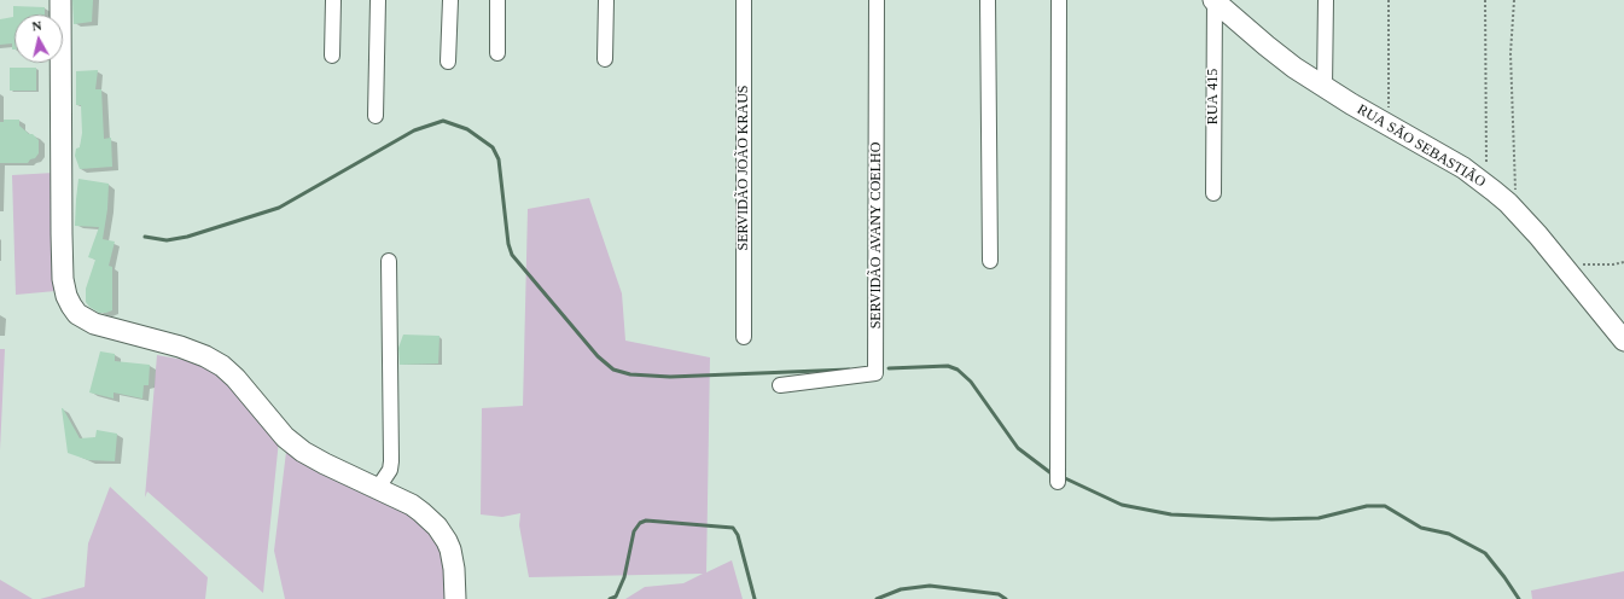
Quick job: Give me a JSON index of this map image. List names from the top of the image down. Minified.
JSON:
{"streets":{"street":["RUA 415","RUA SÃO SEBASTIÃO","SERVIDÃO JOÃO KRAUS","SERVIDÃO AVANY COELHO"]},"crossings":[["RUA 415","RUA SÃO SEBASTIÃO"]],"north":"top"}
